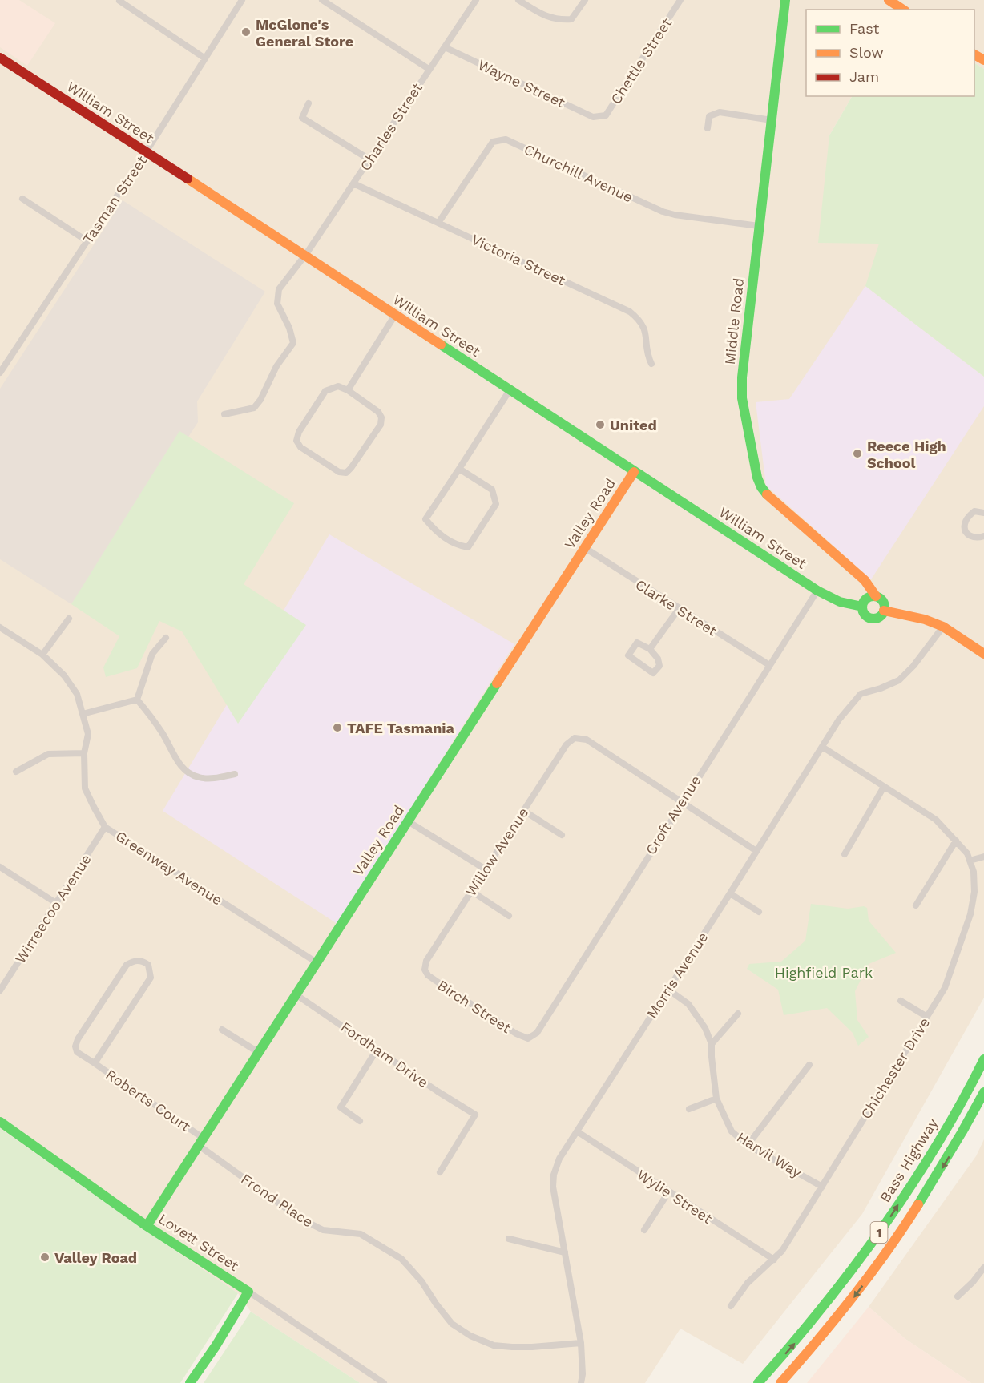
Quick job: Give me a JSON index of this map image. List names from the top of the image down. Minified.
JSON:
{"streets":{"main road":["William Street","Middle Road","Valley Road","Bass Highway","1","Lovett Street"],"street":["Chettle Street","Wayne Street","Charles Street","Churchill Avenue","Tasman Street","Victoria Street","Clarke Street","Croft Avenue","Willow Avenue","Greenway Avenue","Wirreecoo Avenue","Morris Avenue","Birch Street","Fordham Drive","Chichester Drive","Roberts Court","Harvil Way","Wylie Street","Frond Place"]},"crossings":[["Chettle Street","Wayne Street"],["Wayne Street","Charles Street"],["William Street","Charles Street"],["William Street","Tasman Street"],["William Street","Middle Road"],["William Street","Valley Road"],["William Street","Croft Avenue"],["Charles Street","Victoria Street"],["Churchill Avenue","Victoria Street"],["Churchill Avenue","Middle Road"],["Valley Road","Clarke Street"],["Valley Road","Greenway Avenue"],["Valley Road","Fordham Drive"],["Valley Road","Roberts Court"],["Valley Road","Frond Place"],["Valley Road","Lovett Street"],["Clarke Street","Croft Avenue"],["Croft Avenue","Willow Avenue"],["Croft Avenue","Birch Street"],["Willow Avenue","Birch Street"],["Greenway Avenue","Wirreecoo Avenue"],["Morris Avenue","Chichester Drive"],["Morris Avenue","Harvil Way"],["Morris Avenue","Wylie Street"],["Morris Avenue","Frond Place"],["Chichester Drive","Harvil Way"],["Chichester Drive","Wylie Street"],["Roberts Court","Frond Place"]],"parks":["Highfield Park"],"places":["McGlone's General Store","United","Reece High School","TAFE Tasmania","Valley Road"],"legend":["Fast","Slow","Jam"]}
